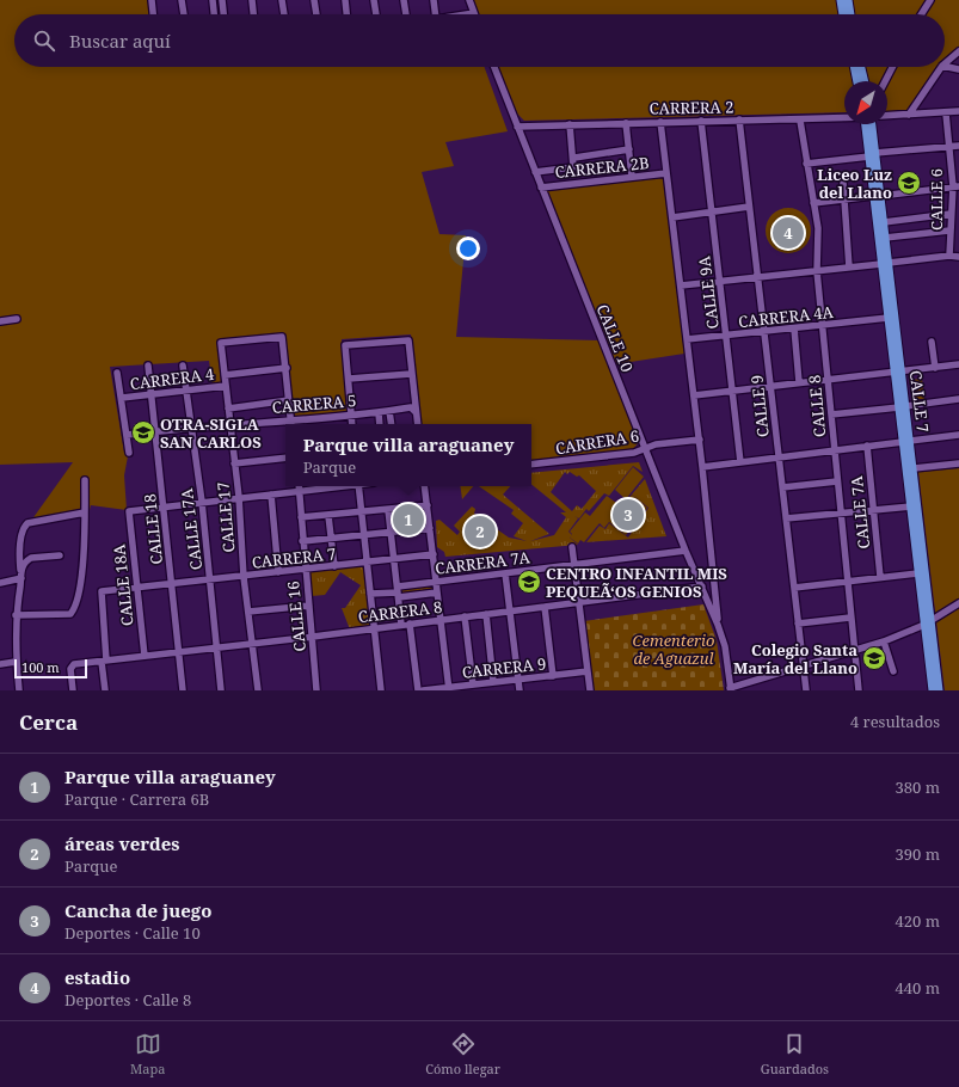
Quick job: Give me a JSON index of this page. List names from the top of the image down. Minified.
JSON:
{"streets":{"main road":["CALLE 7"],"street":["CARRERA 2","CARRERA 2B","CALLE 6","CALLE 9A","CARRERA 4A","CALLE 10","CARRERA 4","CARRERA 5","CALLE 9","CALLE 8","CARRERA 6","CALLE 7A","CALLE 17","CALLE 18","CALLE 17A","CARRERA 7","CARRERA 7A","CALLE 18A","CARRERA 8","CALLE 16","CARRERA 9"]},"crossings":[["CARRERA 2","CALLE 9A"],["CARRERA 2","CALLE 10"],["CARRERA 2","CALLE 9"],["CARRERA 2","CALLE 8"],["CARRERA 2B","CALLE 10"],["CALLE 9A","CARRERA 4A"],["CARRERA 4A","CALLE 10"],["CARRERA 4A","CALLE 7"],["CARRERA 4A","CALLE 9"],["CARRERA 4A","CALLE 8"],["CALLE 10","CARRERA 6"],["CALLE 10","CARRERA 7A"],["CALLE 10","CARRERA 8"],["CARRERA 4","CALLE 17"],["CARRERA 4","CALLE 18"],["CARRERA 4","CALLE 17A"],["CARRERA 5","CALLE 17"],["CARRERA 5","CALLE 18"],["CARRERA 5","CALLE 17A"],["CALLE 17","CARRERA 7"],["CALLE 17","CARRERA 8"],["CALLE 18","CARRERA 7"],["CALLE 18","CALLE 18A"],["CALLE 18","CARRERA 8"],["CALLE 17A","CARRERA 7"],["CALLE 17A","CARRERA 8"],["CARRERA 7","CALLE 18A"],["CARRERA 7","CARRERA 8"],["CARRERA 7","CALLE 16"],["CALLE 18A","CARRERA 8"],["CARRERA 8","CALLE 16"]],"parks":["Cementerio de Aguazul"],"places":{"school or university":["Liceo Luz del Llano","OTRA-SIGLA SAN CARLOS","CENTRO INFANTIL MIS PEQUEÃ‘OS GENIOS","Colegio Santa María del Llano"]},"scale_bar":"100 m","north":"bottom left","page":{"search":"Buscar aquí","pins":["4","3","1","2"],"popup":["Parque villa araguaney","Parque"],"scale":"100 m","heading":["Cerca","4 resultados"],"list":[{"mark":"1","name":"Parque villa araguaney","note":"Parque · Carrera 6B","value":"380 m"},{"mark":"2","name":"áreas verdes","note":"Parque","value":"390 m"},{"mark":"3","name":"Cancha de juego","note":"Deportes · Calle 10","value":"420 m"},{"mark":"4","name":"estadio","note":"Deportes · Calle 8","value":"440 m"}],"nav":["Mapa","Cómo llegar","Guardados"]}}
